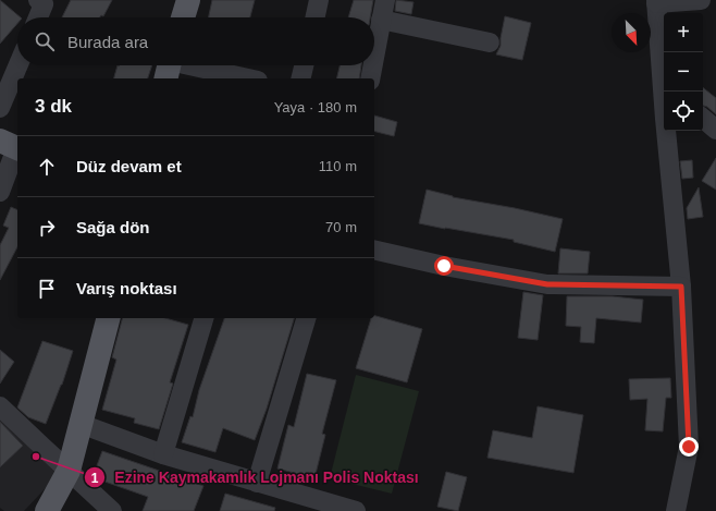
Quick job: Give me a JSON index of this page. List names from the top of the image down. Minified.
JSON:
{"places":["Ezine Kaymakamlık Lojmanı Polis Noktası"],"north":"bottom right","page":{"map_buttons":["+","−"],"search":"Burada ara","heading":["3 dk","Yaya · 180 m"],"list":[["Düz devam et","110 m"],["Sağa dön","70 m"],"Varış noktası"]}}
